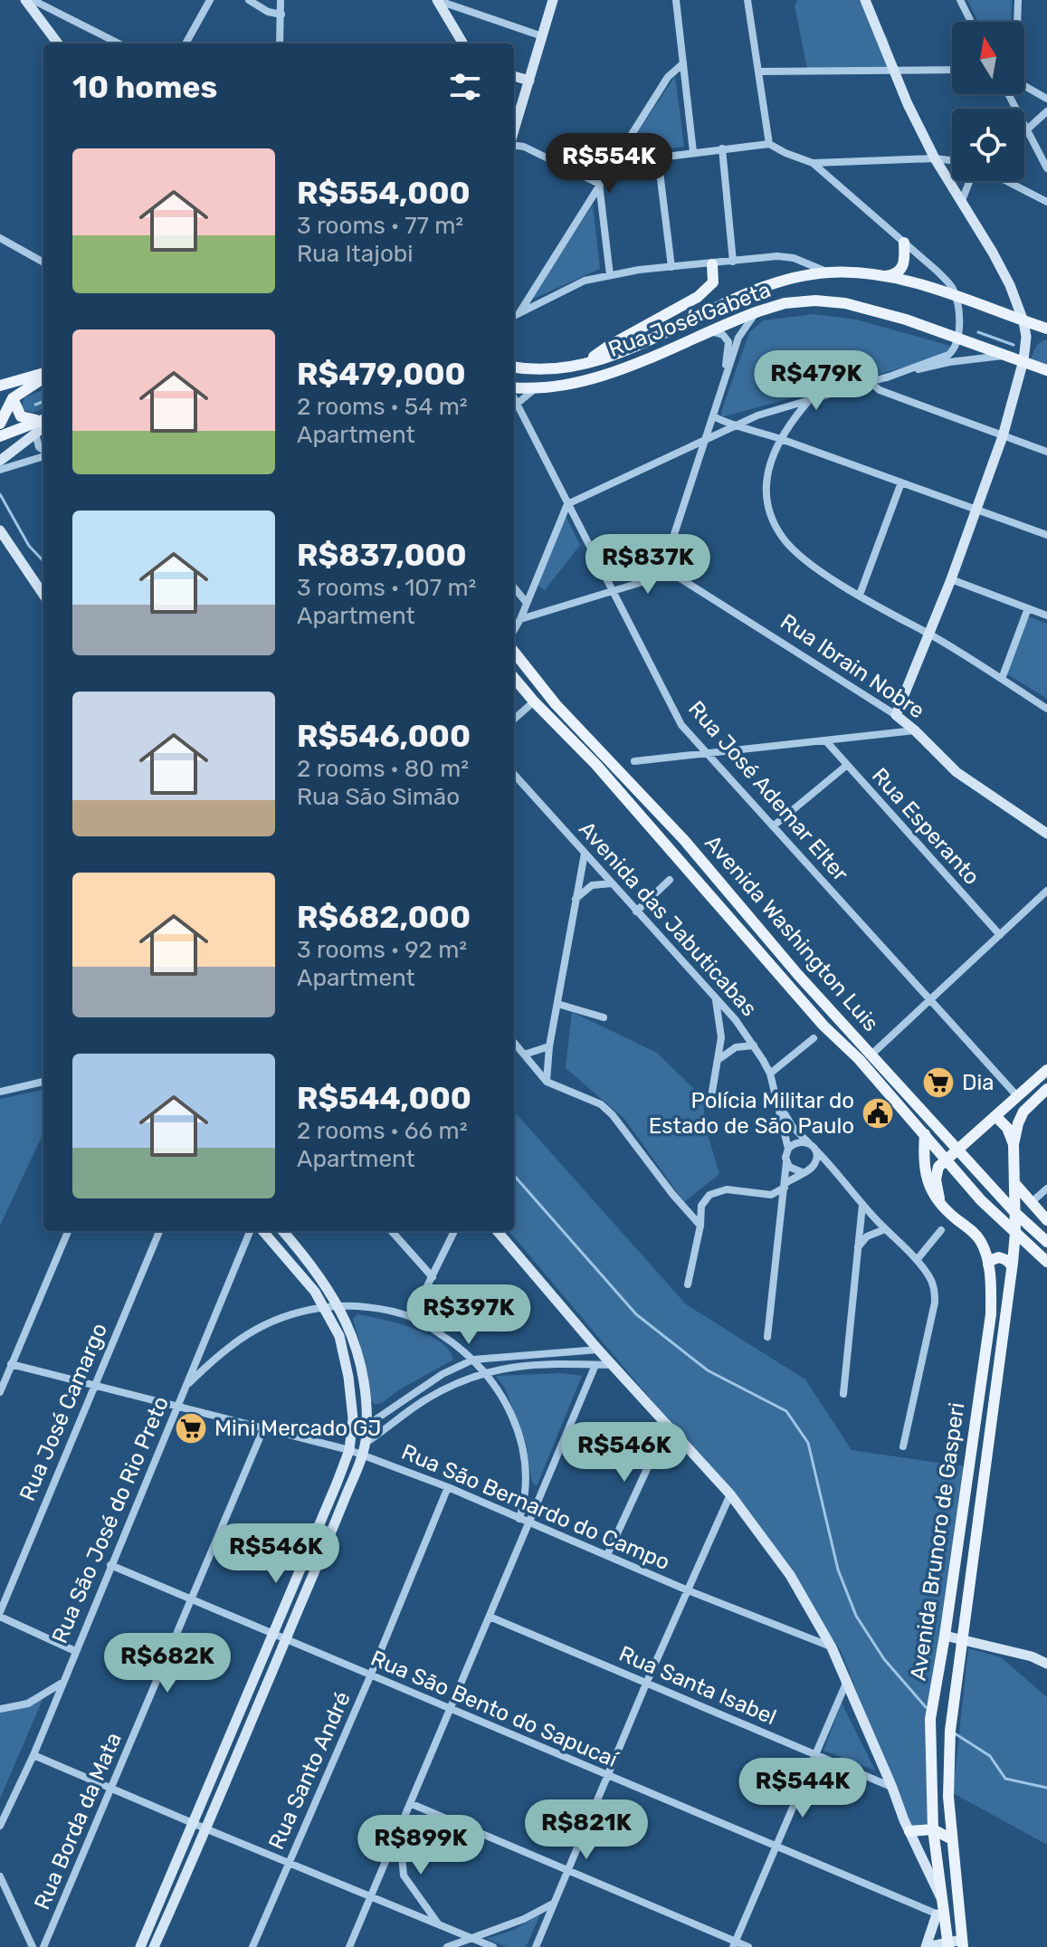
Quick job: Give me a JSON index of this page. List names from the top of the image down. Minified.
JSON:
{"streets":{"main road":["Rua José Gabeta","Rua Ibrain Nobre","Avenida Washington Luis","Avenida Brunoro de Gasperi"],"street":["Rua José Ademar Elter","Rua Esperanto","Avenida das Jabuticabas","Rua José Camargo","Rua São Bernardo do Campo","Rua São José do Rio Preto","Rua Santa Isabel","Rua São Bento do Sapucaí","Rua Santo André","Rua Borda da Mata"]},"crossings":[["Avenida Washington Luis","Avenida Brunoro de Gasperi"],["Rua José Camargo","Rua São Bernardo do Campo"],["Rua São Bernardo do Campo","Rua São José do Rio Preto"],["Rua São Bernardo do Campo","Rua Santo André"],["Rua São Bernardo do Campo","Rua Borda da Mata"],["Rua São José do Rio Preto","Rua São Bento do Sapucaí"],["Avenida Brunoro de Gasperi","Rua São Bento do Sapucaí"],["Rua São Bento do Sapucaí","Rua Santo André"],["Rua São Bento do Sapucaí","Rua Borda da Mata"]],"places":{"supermarket":["Dia","Mini Mercado GJ"],"public building":["Polícia Militar do Estado de São Paulo"]},"north":"top","page":{"heading":"10 homes","list":[{"name":"R$554,000","note":"3 rooms · 77 m² · Rua Itajobi"},{"name":"R$479,000","note":"2 rooms · 54 m² · Apartment"},{"name":"R$837,000","note":"3 rooms · 107 m² · Apartment"},{"name":"R$546,000","note":"2 rooms · 80 m² · Rua São Simão"},{"name":"R$682,000","note":"3 rooms · 92 m² · Apartment"},{"name":"R$544,000","note":"2 rooms · 66 m² · Apartment"}],"price":["R$554K","R$479K","R$837K","R$397K","R$546K","R$546K","R$682K","R$544K","R$821K","R$899K"]}}
